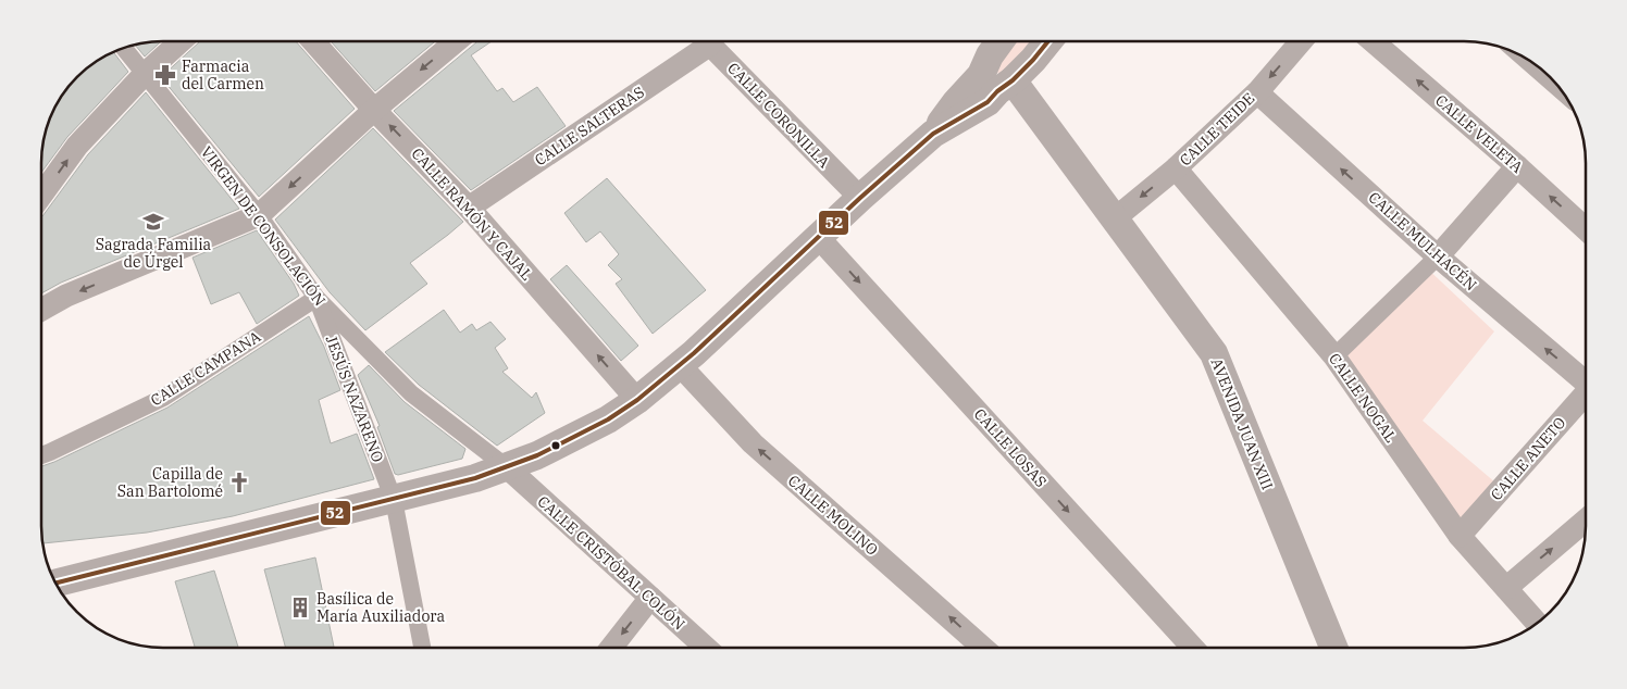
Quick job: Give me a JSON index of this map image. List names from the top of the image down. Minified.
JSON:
{"streets":{"street":["CALLE CORONILLA","CALLE SALTERAS","CALLE TEIDE","CALLE VELETA","CALLE RAMÓN Y CAJAL","VIRGEN DE CONSOLACIÓN","CALLE MULHACÉN","CALLE CAMPANA","CALLE NOGAL","JESÚS NAZARENO","AVENIDA JUAN XIII","CALLE LOSAS","CALLE ANETO","CALLE MOLINO","CALLE CRISTÓBAL COLÓN"]},"crossings":[["CALLE SALTERAS","CALLE RAMÓN Y CAJAL"],["CALLE TEIDE","CALLE MULHACÉN"],["CALLE TEIDE","CALLE NOGAL"],["CALLE TEIDE","AVENIDA JUAN XIII"],["VIRGEN DE CONSOLACIÓN","CALLE CAMPANA"],["VIRGEN DE CONSOLACIÓN","JESÚS NAZARENO"],["VIRGEN DE CONSOLACIÓN","CALLE CRISTÓBAL COLÓN"],["CALLE CAMPANA","JESÚS NAZARENO"],["CALLE NOGAL","CALLE ANETO"]],"one_way":["CALLE VELETA","CALLE RAMÓN Y CAJAL","CALLE MULHACÉN","CALLE LOSAS","CALLE MOLINO"],"places":{"pharmacy":["Farmacia del Carmen"],"school or university":["Sagrada Familia de Úrgel"],"church":["Capilla de San Bartolomé"],"building":["Basílica de María Auxiliadora"]},"lines":["transit line 52"]}
